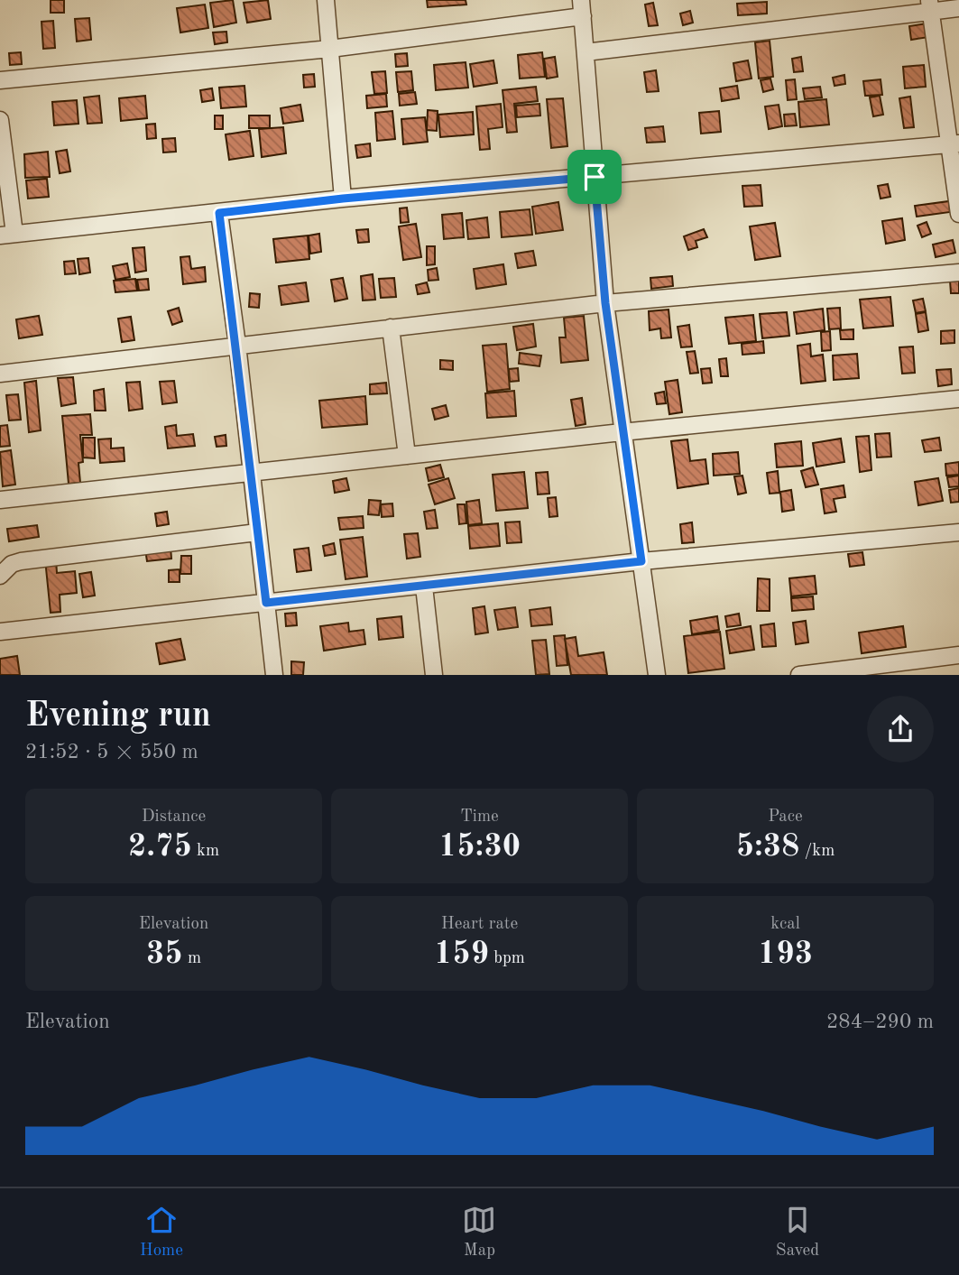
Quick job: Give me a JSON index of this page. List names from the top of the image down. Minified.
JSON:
{"page":{"heading":["Evening run","21:52 · 5 × 550 m"],"stats":[["Distance","2.75 km"],["Time","15:30"],["Pace","5:38 /km"],["Elevation","35 m"],["Heart rate","159 bpm"],["kcal","193"]],"chart":["Elevation","284–290 m"],"tabs":["Home","Map","Saved"]}}
